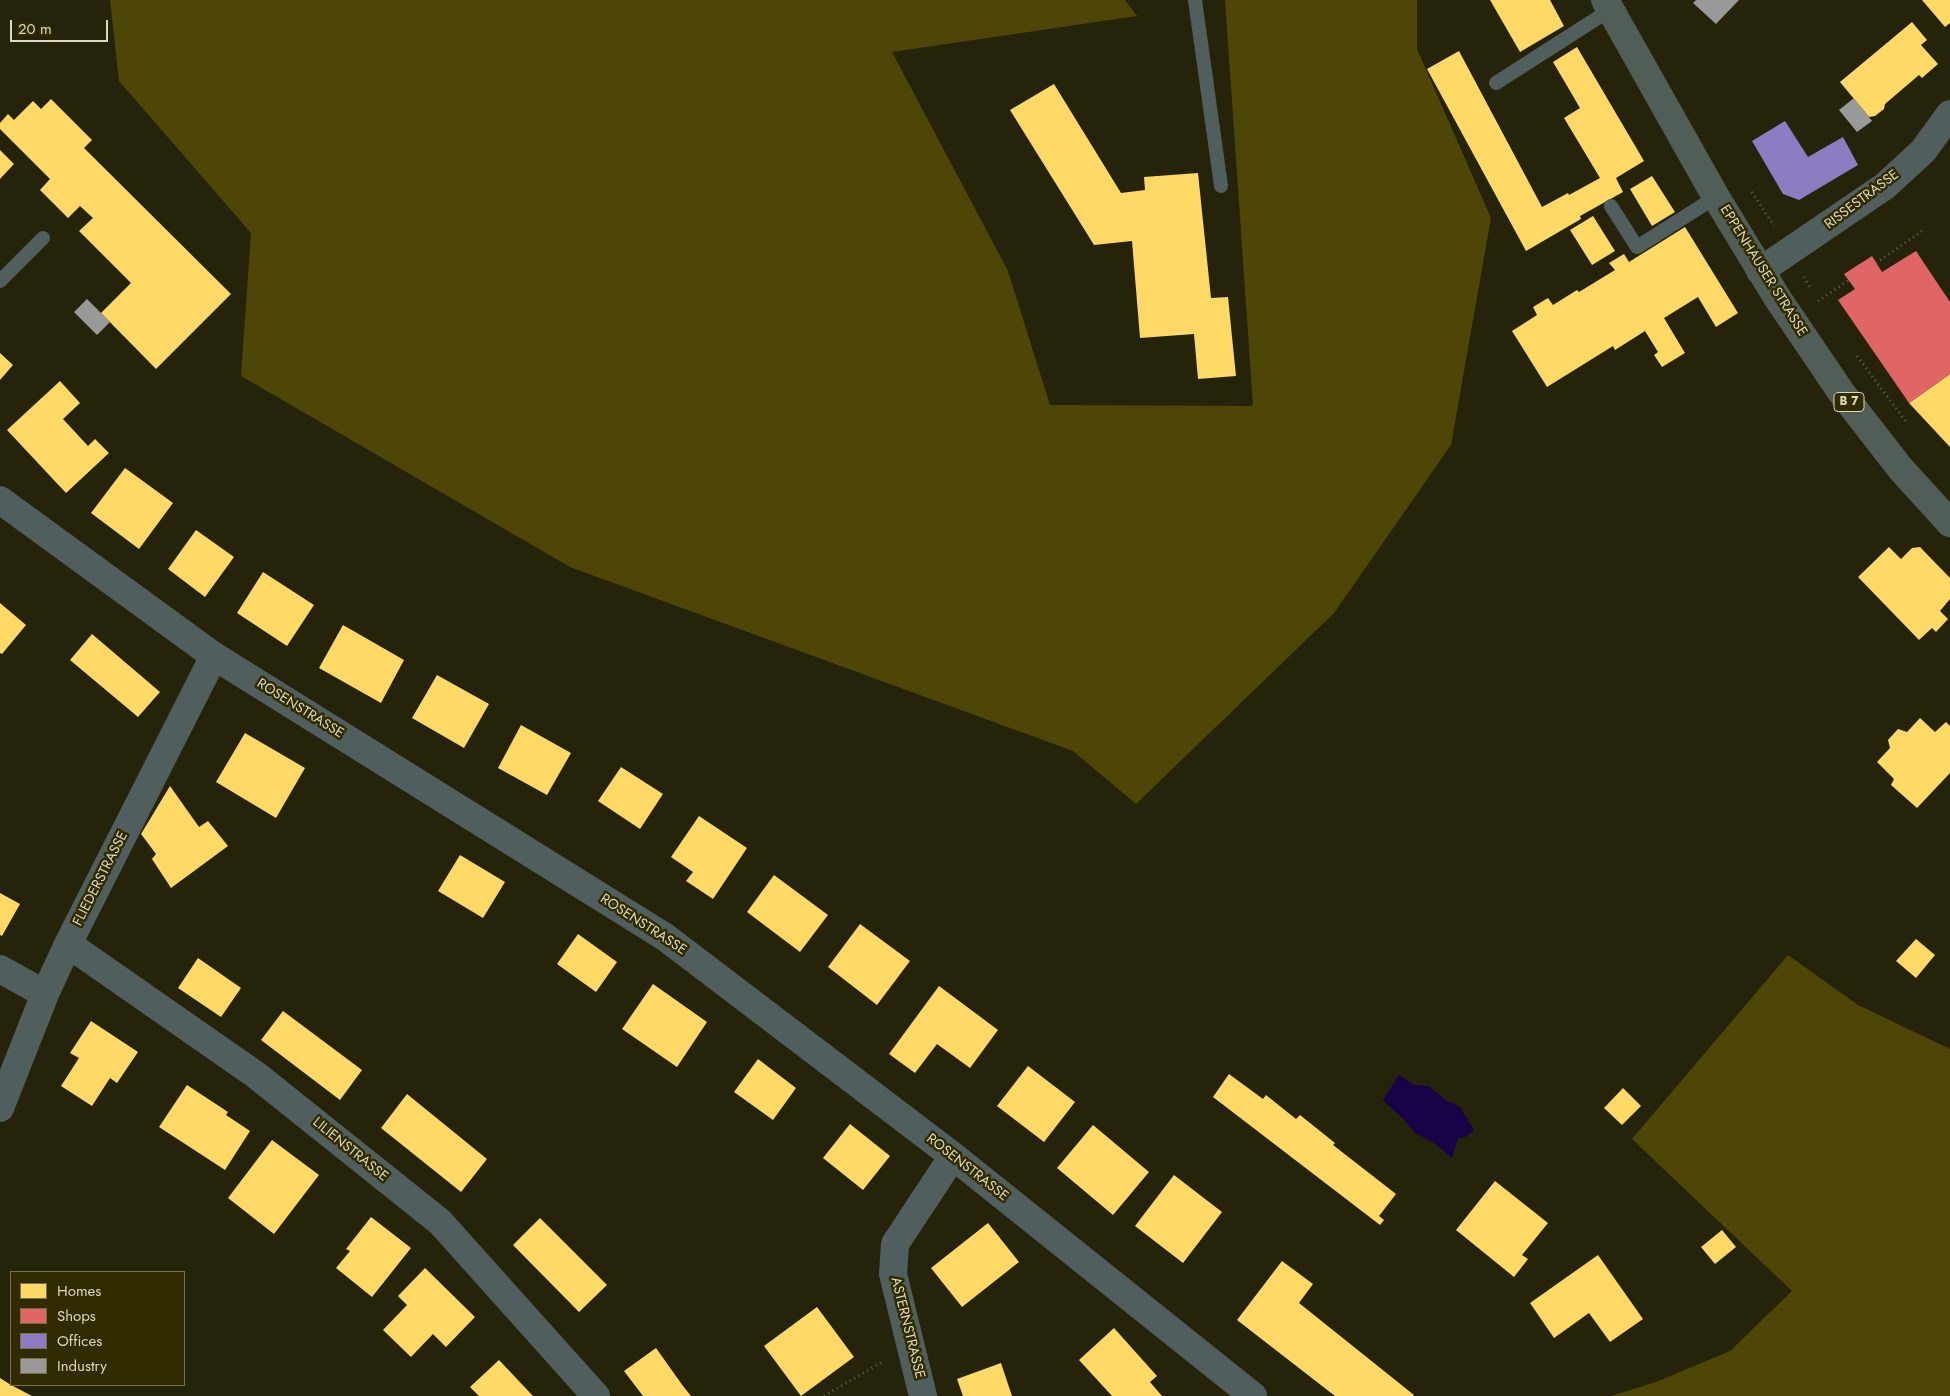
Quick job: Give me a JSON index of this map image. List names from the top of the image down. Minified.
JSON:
{"streets":{"main road":["EPPENHAUSER STRASSE","B 7"],"street":["RISSESTRASSE","ROSENSTRASSE","FLIEDERSTRASSE","LILIENSTRASSE","ASTERNSTRASSE"]},"crossings":[["RISSESTRASSE","EPPENHAUSER STRASSE"],["ROSENSTRASSE","FLIEDERSTRASSE"],["ROSENSTRASSE","ASTERNSTRASSE"],["FLIEDERSTRASSE","LILIENSTRASSE"]],"legend":["Homes","Shops","Offices","Industry"],"scale_bar":"20 m"}
